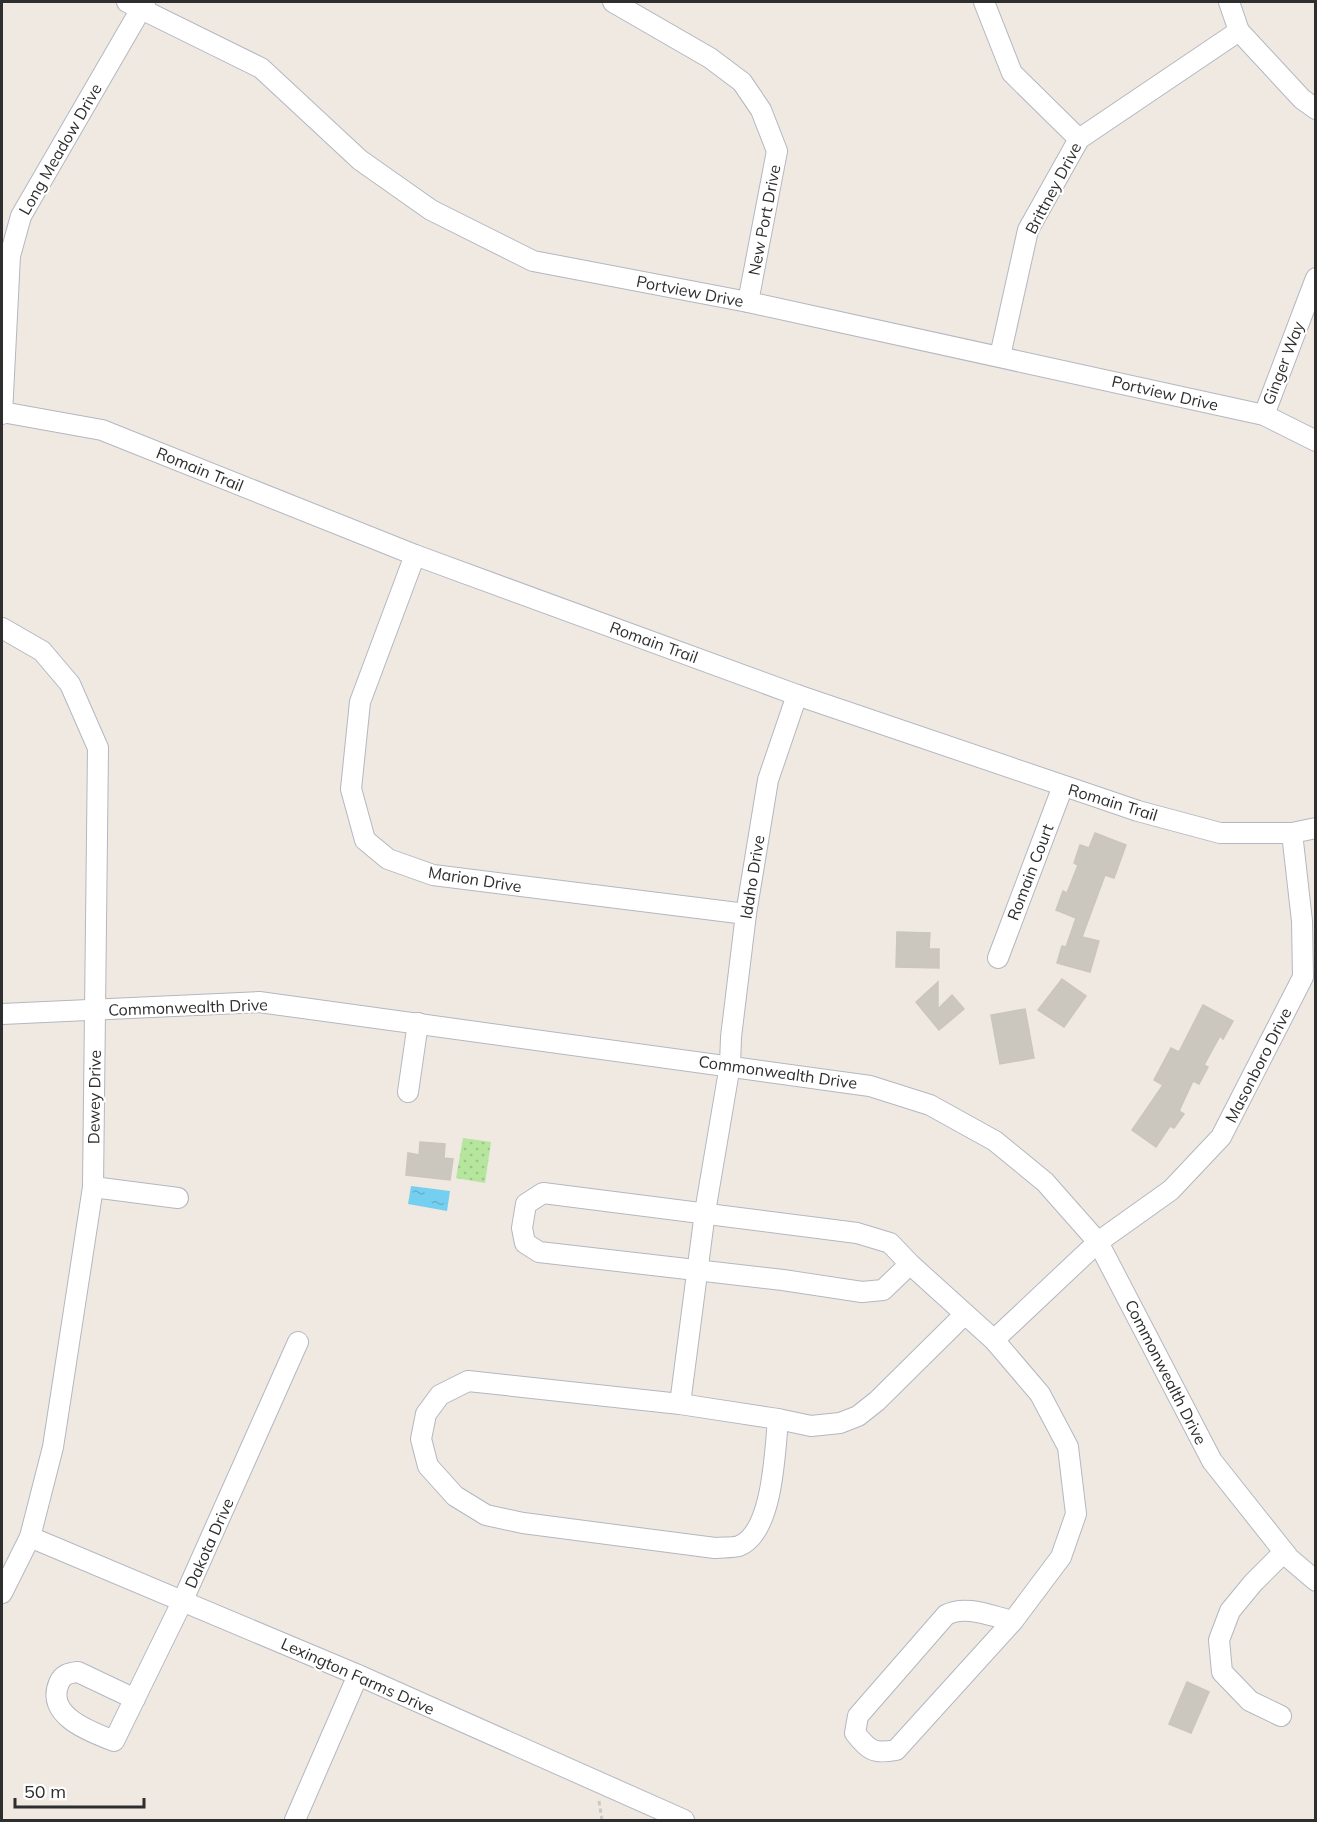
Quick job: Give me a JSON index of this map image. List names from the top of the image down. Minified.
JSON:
{"streets":{"street":["Long Meadow Drive","Brittney Drive","New Port Drive","Portview Drive","Ginger Way","Romain Trail","Romain Court","Idaho Drive","Marion Drive","Commonwealth Drive","Masonboro Drive","Dewey Drive","Dakota Drive","Lexington Farms Drive"]},"crossings":[["Long Meadow Drive","Portview Drive"],["Long Meadow Drive","Romain Trail"],["Brittney Drive","Portview Drive"],["New Port Drive","Portview Drive"],["Portview Drive","Ginger Way"],["Romain Trail","Romain Court"],["Romain Trail","Idaho Drive"],["Romain Trail","Marion Drive"],["Romain Trail","Masonboro Drive"],["Idaho Drive","Marion Drive"],["Idaho Drive","Commonwealth Drive"],["Commonwealth Drive","Masonboro Drive"],["Commonwealth Drive","Dewey Drive"],["Dewey Drive","Lexington Farms Drive"],["Dakota Drive","Lexington Farms Drive"]],"scale_bar":"50 m"}
